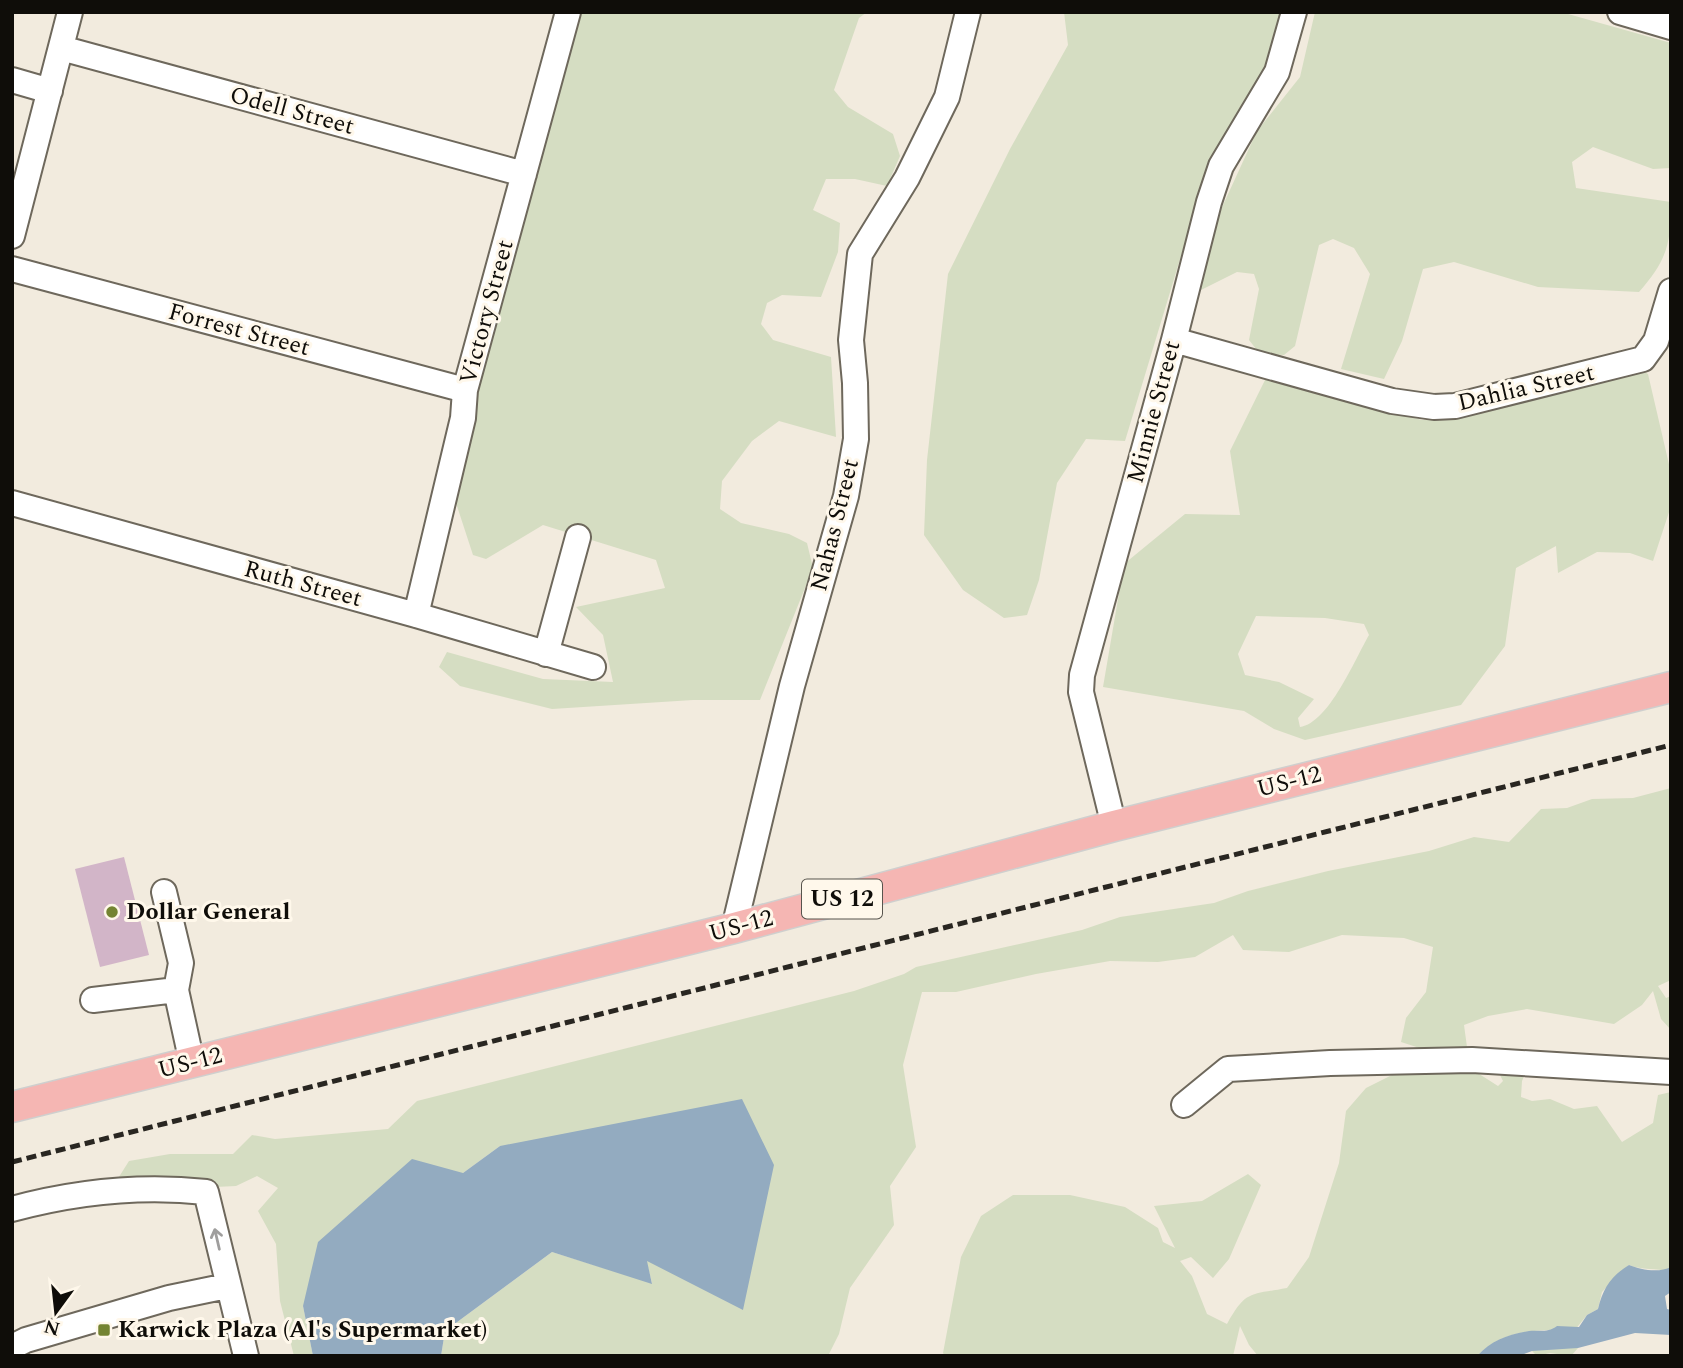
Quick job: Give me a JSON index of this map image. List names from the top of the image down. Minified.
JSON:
{"streets":{"main road":["US-12","US 12"],"street":["Odell Street","Victory Street","Forrest Street","Dahlia Street","Minnie Street","Nahas Street","Ruth Street"]},"crossings":[["Odell Street","Victory Street"],["Victory Street","Forrest Street"],["Victory Street","Ruth Street"],["Dahlia Street","Minnie Street"],["Minnie Street","US-12"],["Nahas Street","US-12"]],"places":{"other":["Dollar General"],"transit":["Karwick Plaza (Al's Supermarket)"]},"north":"bottom"}
